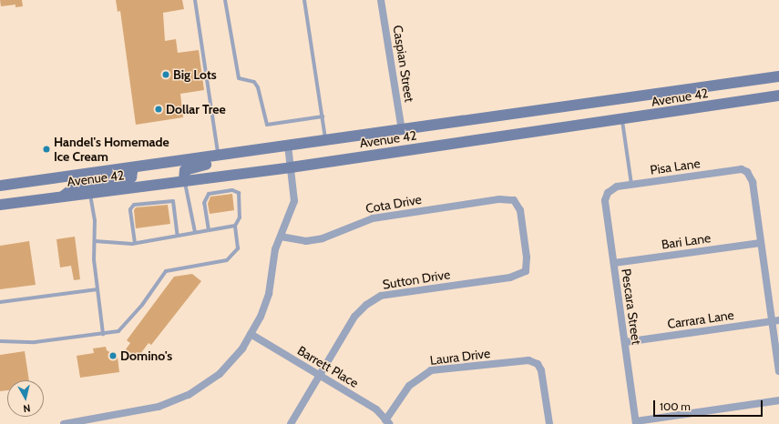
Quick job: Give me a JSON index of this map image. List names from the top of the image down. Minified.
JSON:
{"streets":{"main road":["Avenue 42"],"street":["Caspian Street","Pisa Lane","Cota Drive","Bari Lane","Sutton Drive","Pescara Street","Carrara Lane","Laura Drive","Barrett Place"]},"crossings":[["Caspian Street","Avenue 42"],["Pisa Lane","Bari Lane"],["Pisa Lane","Pescara Street"],["Cota Drive","Sutton Drive"],["Bari Lane","Pescara Street"],["Sutton Drive","Barrett Place"],["Pescara Street","Carrara Lane"],["Laura Drive","Barrett Place"]],"places":["Big Lots","Dollar Tree","Handel's Homemade Ice Cream","Domino's"],"scale_bar":"100 m","north":"bottom"}
